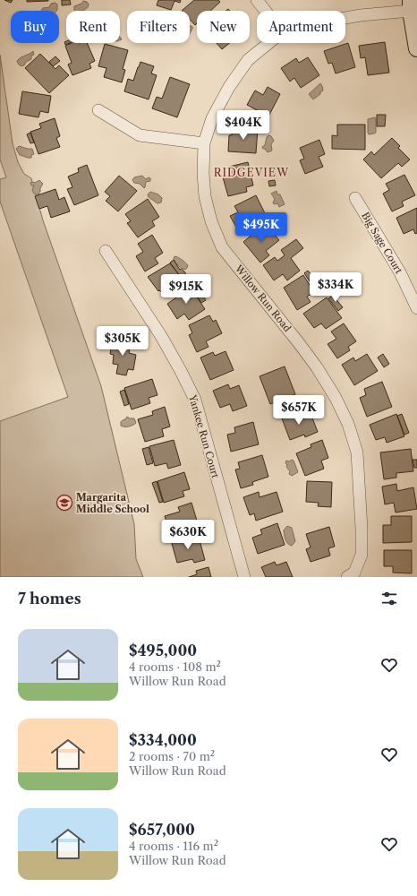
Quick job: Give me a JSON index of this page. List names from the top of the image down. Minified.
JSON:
{"streets":{"street":["Big Sage Court","Willow Run Road","Yankee Run Court"]},"districts":["RIDGEVIEW"],"places":{"school or university":["Margarita Middle School"]},"page":{"chip":["Buy","Rent","Filters","New","Apartment"],"price":["$404K","$495K","$334K","$915K","$305K","$657K","$630K"],"heading":"7 homes","list":[{"name":"$495,000","note":"4 rooms · 108 m² · Willow Run Road"},{"name":"$334,000","note":"2 rooms · 70 m² · Willow Run Road"},{"name":"$657,000","note":"4 rooms · 116 m² · Willow Run Road"}]}}
